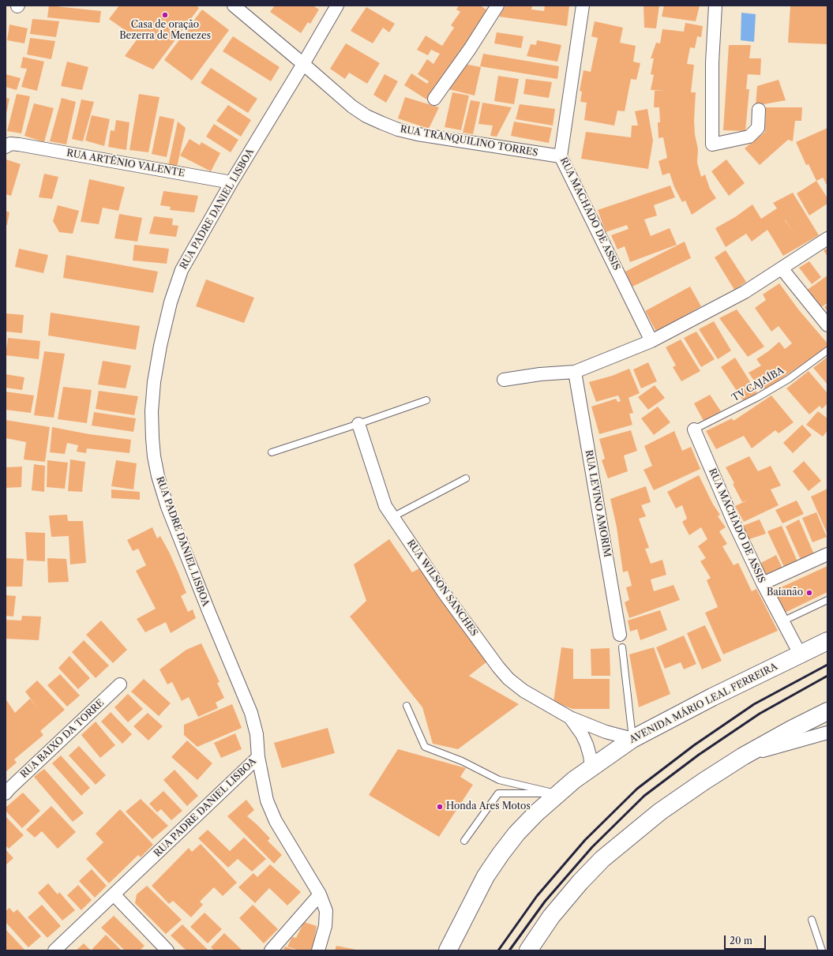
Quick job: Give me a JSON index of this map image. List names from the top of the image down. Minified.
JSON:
{"streets":{"highway":["AVENIDA MÁRIO LEAL FERREIRA"],"street":["RUA TRANQUILINO TORRES","RUA ARTÊNIO VALENTE","RUA PADRE DANIEL LISBOA","RUA MACHADO DE ASSIS","RUA LEVINO AMORIM","RUA WILSON SANCHES","RUA BAIXO DA TORRE"],"lane":["TV CAJAÍBA"]},"crossings":[["RUA TRANQUILINO TORRES","RUA PADRE DANIEL LISBOA"],["RUA TRANQUILINO TORRES","RUA MACHADO DE ASSIS"],["RUA ARTÊNIO VALENTE","RUA PADRE DANIEL LISBOA"],["RUA MACHADO DE ASSIS","TV CAJAÍBA"],["RUA MACHADO DE ASSIS","AVENIDA MÁRIO LEAL FERREIRA"],["RUA WILSON SANCHES","AVENIDA MÁRIO LEAL FERREIRA"]],"places":["Casa de oração Bezerra de Menezes","Baianão","Honda Ares Motos"],"scale_bar":"20 m"}
